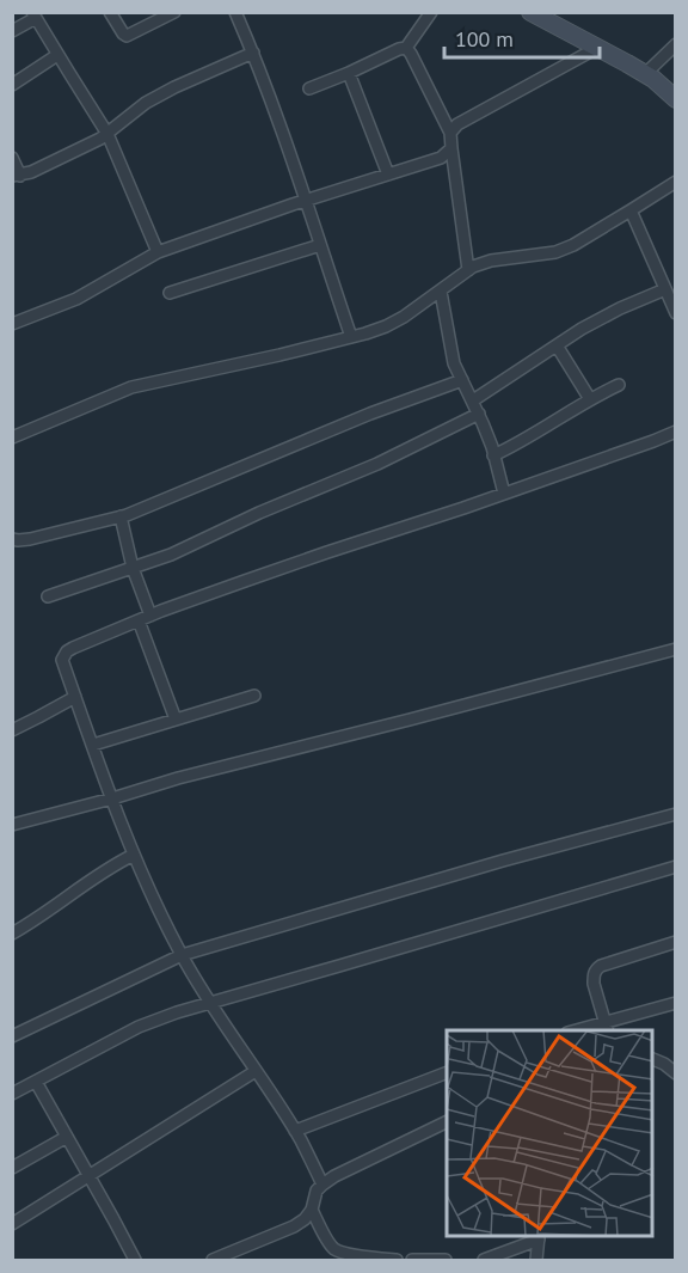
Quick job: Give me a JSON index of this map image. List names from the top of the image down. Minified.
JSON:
{"scale_bar":"100 m"}
